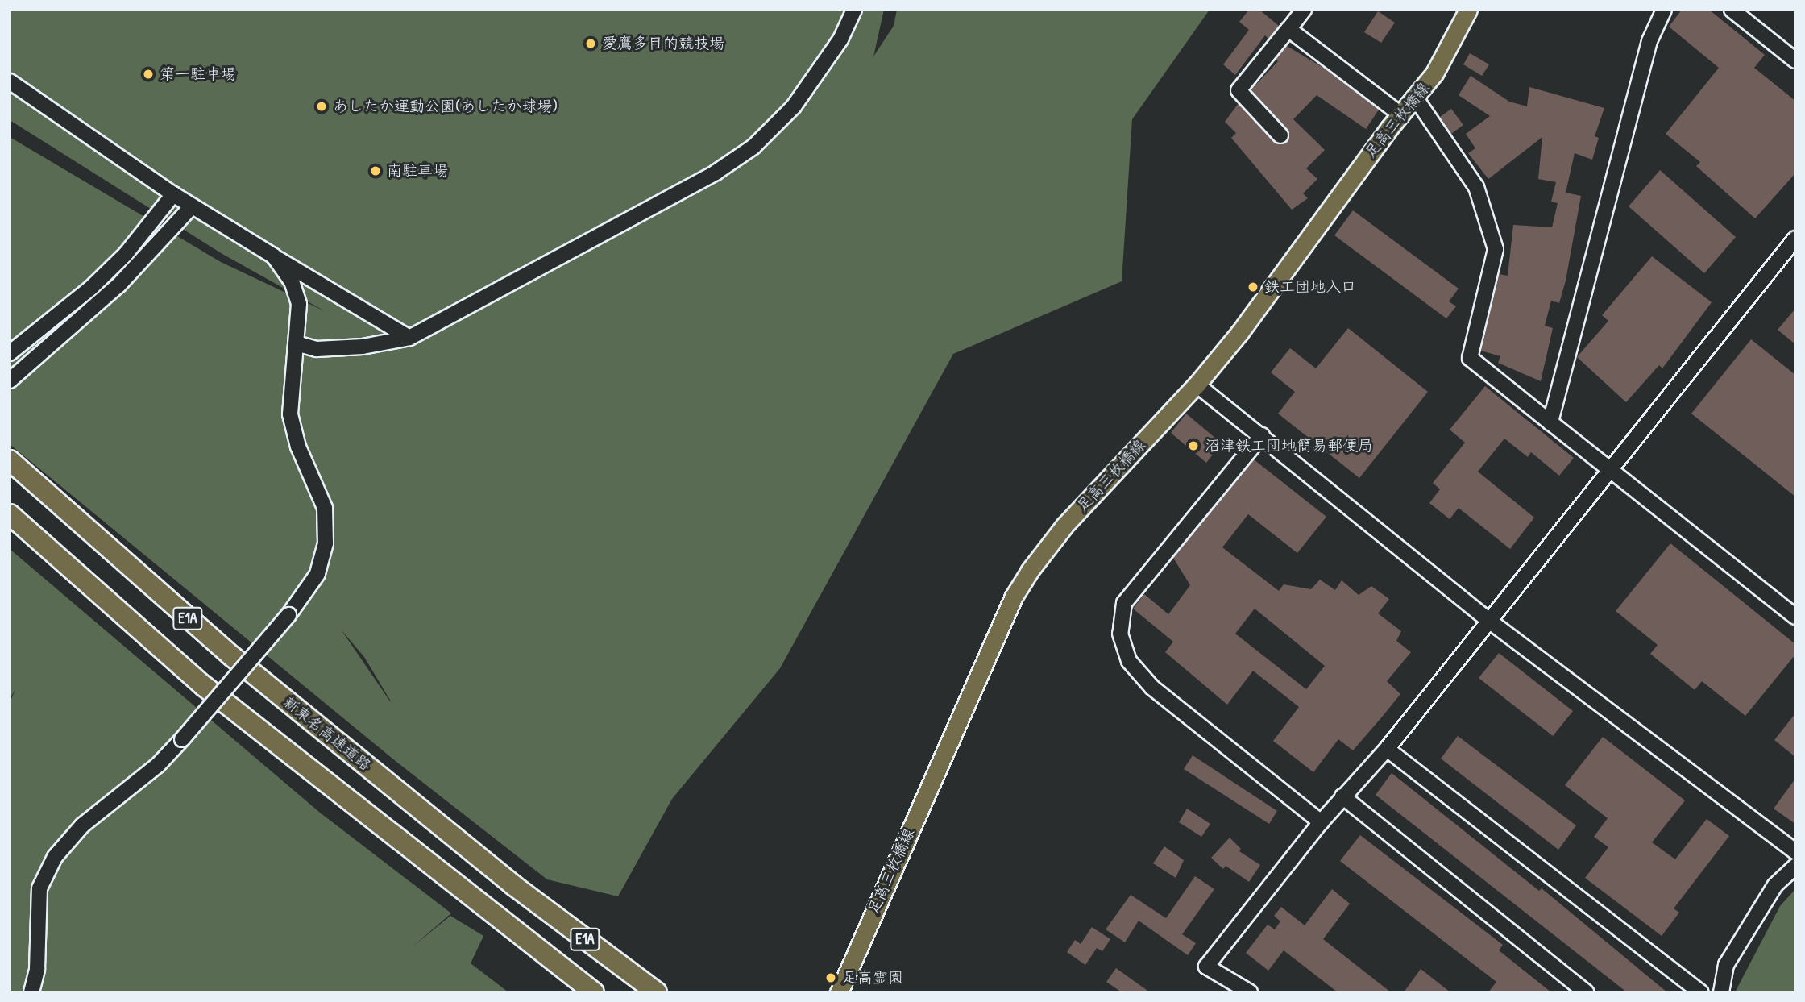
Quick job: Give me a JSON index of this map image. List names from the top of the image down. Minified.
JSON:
{"streets":{"highway":["E1A","新東名高速道路"],"main road":["足高三枚橋線"]},"places":["愛鷹多目的競技場","第一駐車場","あしたか運動公園(あしたか球場)","南駐車場","鉄工団地入口","沼津鉄工団地簡易郵便局","足高霊園"]}
